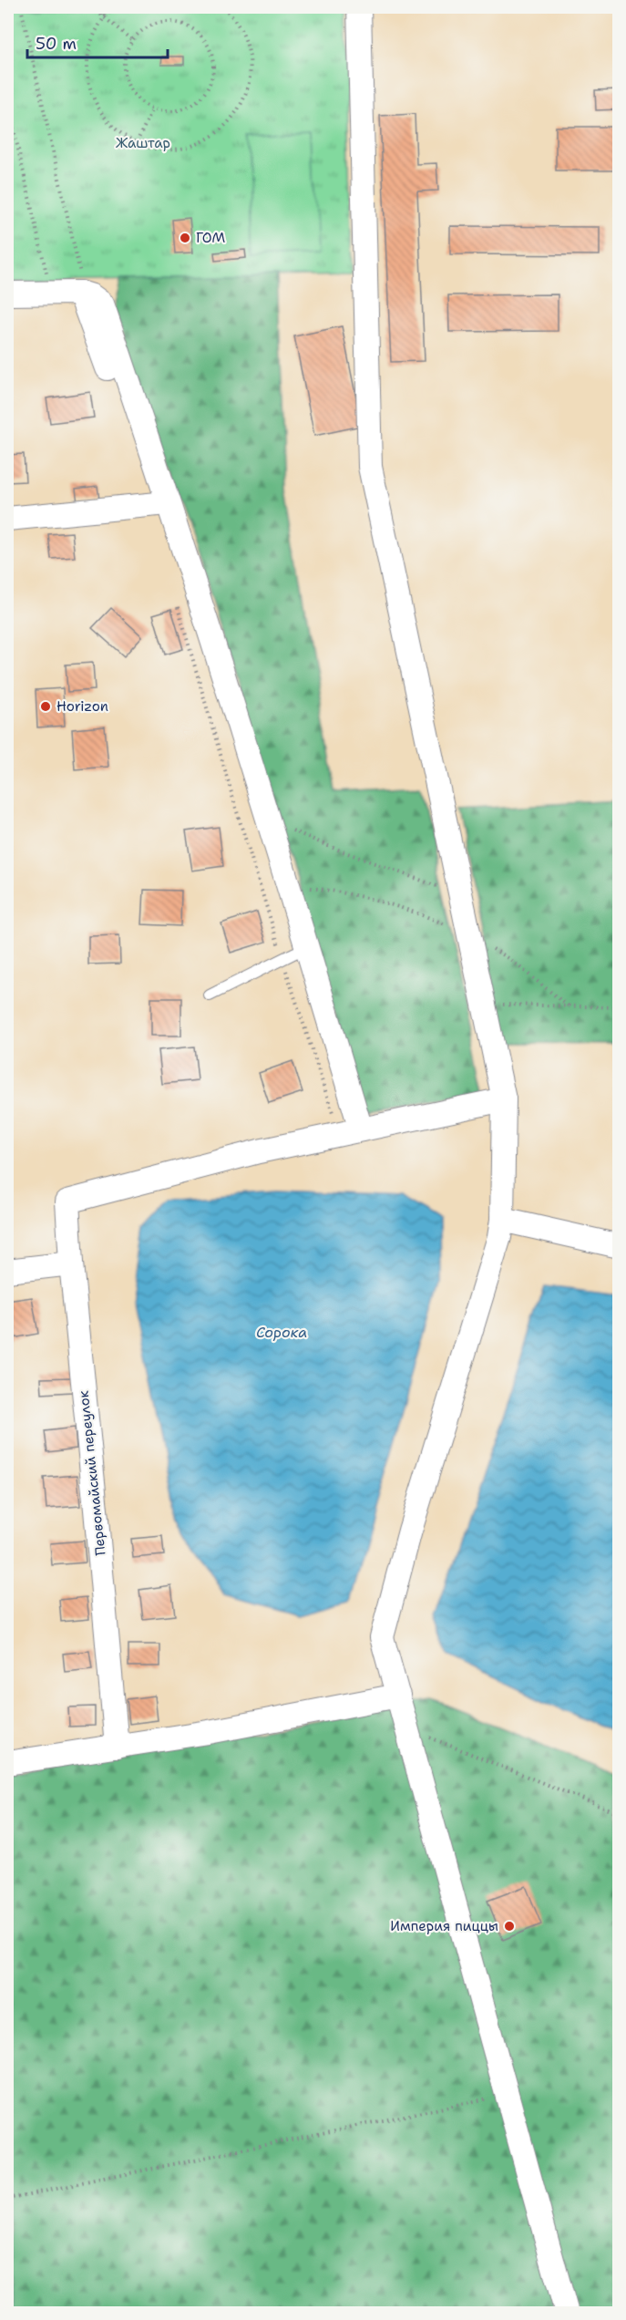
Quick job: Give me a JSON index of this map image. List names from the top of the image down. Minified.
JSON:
{"streets":{"street":["Первомайский переулок"]},"water":["Сорока"],"parks":["Жаштар"],"places":["ГОМ","Horizon","Империя пиццы"],"scale_bar":"50 m"}
